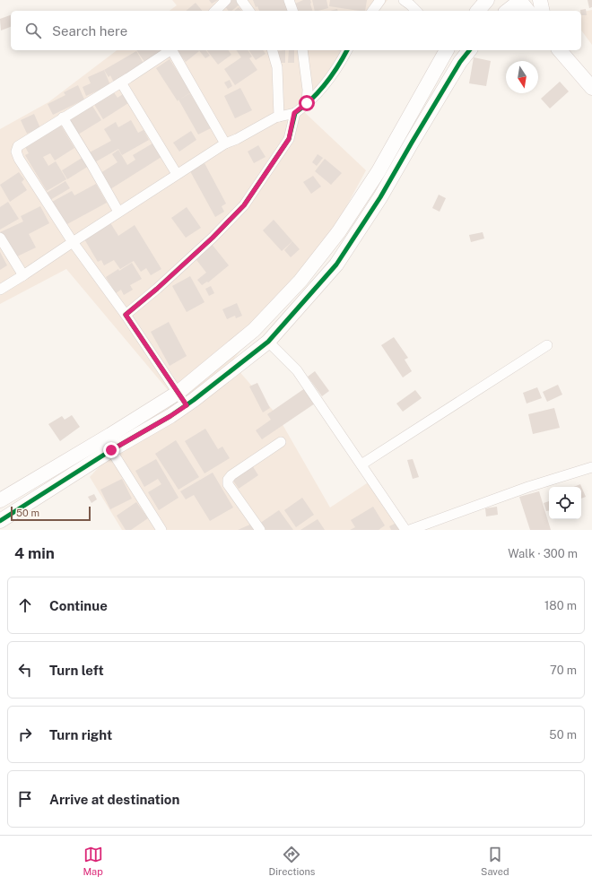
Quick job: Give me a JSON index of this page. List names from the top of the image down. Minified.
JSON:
{"scale_bar":"50 m","north":"bottom","page":{"search":"Search here","scale":"50 m","heading":["4 min","Walk · 300 m"],"list":[["Continue","180 m"],["Turn left","70 m"],["Turn right","50 m"],"Arrive at destination"],"nav":["Map","Directions","Saved"]}}
